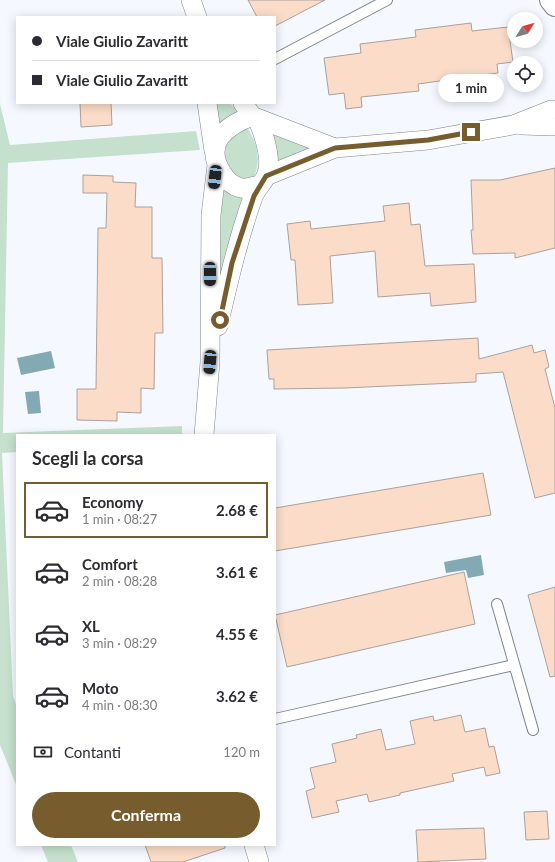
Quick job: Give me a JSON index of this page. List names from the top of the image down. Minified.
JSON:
{"north":"top right","page":{"banner":["Viale Giulio Zavaritt","Viale Giulio Zavaritt"],"bubble":"1 min","heading":"Scegli la corsa","list":[{"name":"Economy","note":"1 min · 08:27","value":"2.68 €"},{"name":"Comfort","note":"2 min · 08:28","value":"3.61 €"},{"name":"XL","note":"3 min · 08:29","value":"4.55 €"},{"name":"Moto","note":"4 min · 08:30","value":"3.62 €"}],"pay":["Contanti","120 m"],"buttons":"Conferma"}}
